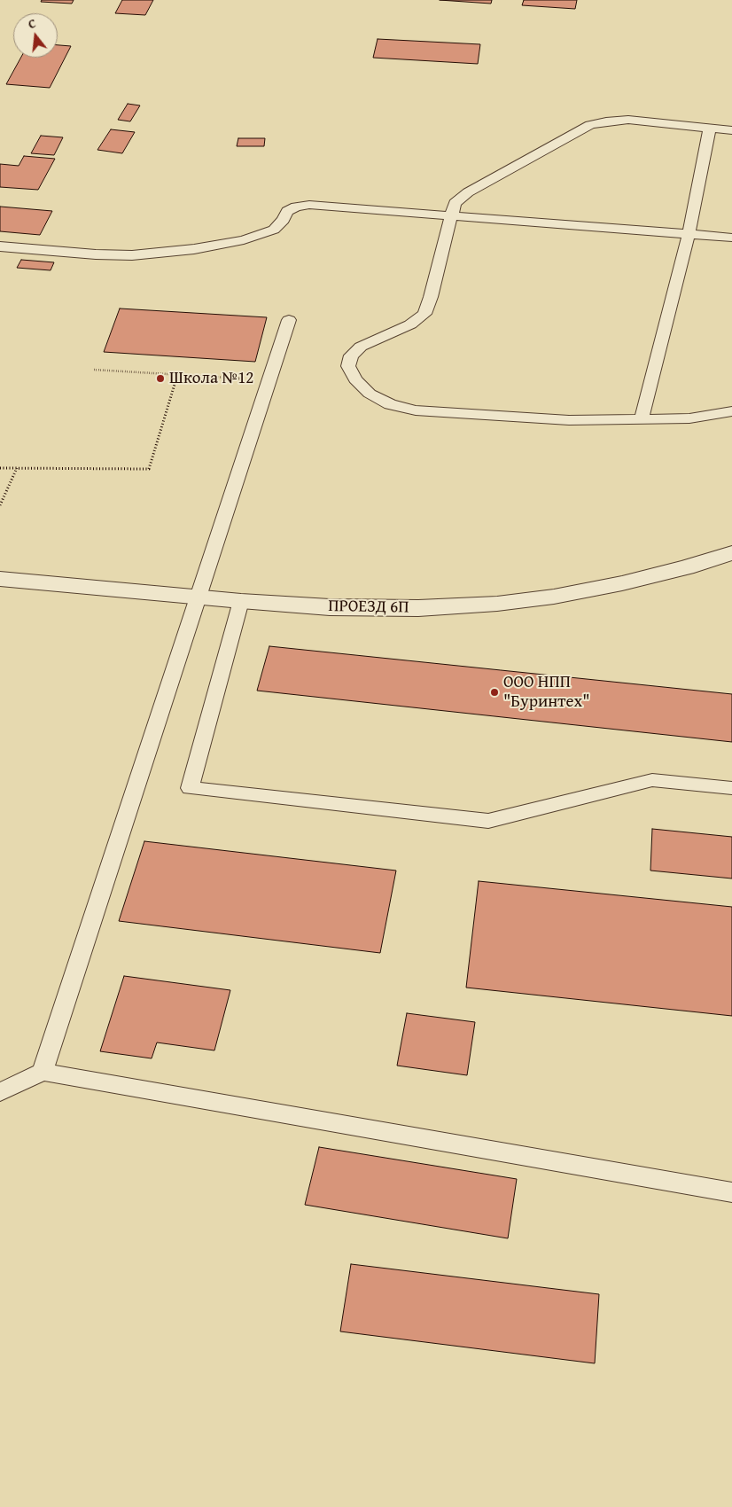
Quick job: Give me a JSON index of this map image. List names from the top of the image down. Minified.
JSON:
{"streets":{"street":["ПРОЕЗД 6П"]},"places":["Школа №12","ООО НПП \"Буринтех\""],"north":"top"}
